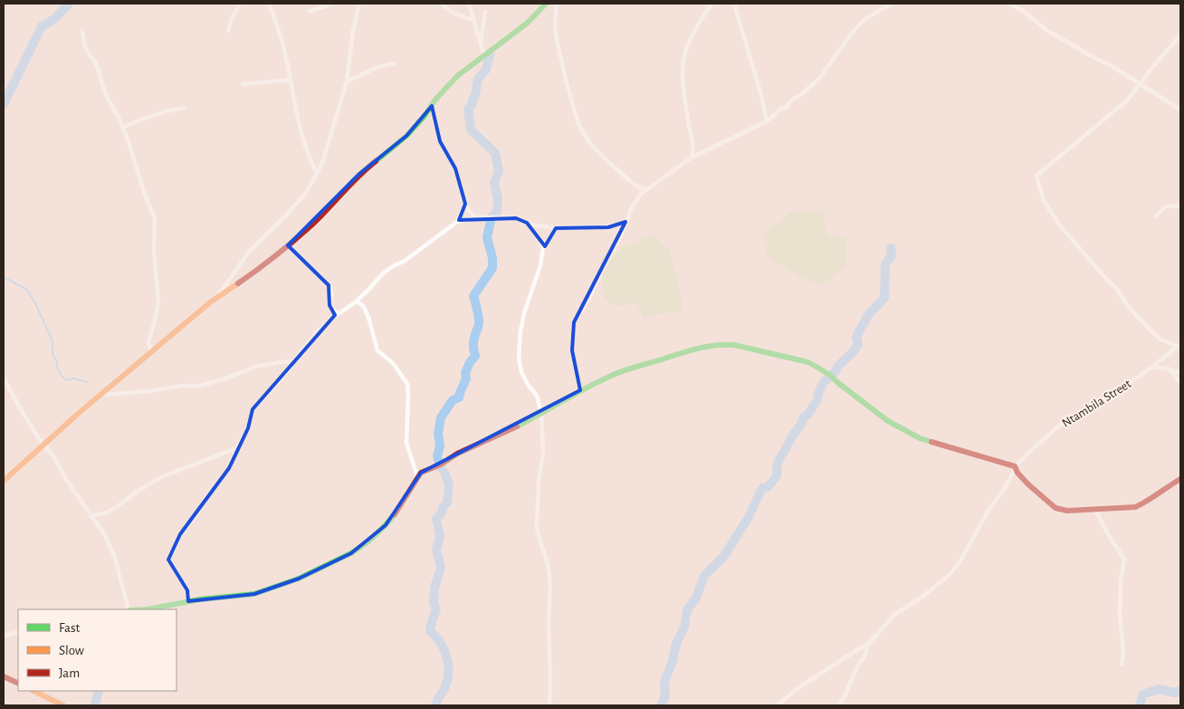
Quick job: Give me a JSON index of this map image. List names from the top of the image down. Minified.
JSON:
{"streets":{"street":["Ntambila Street"]},"legend":["Fast","Slow","Jam"]}
